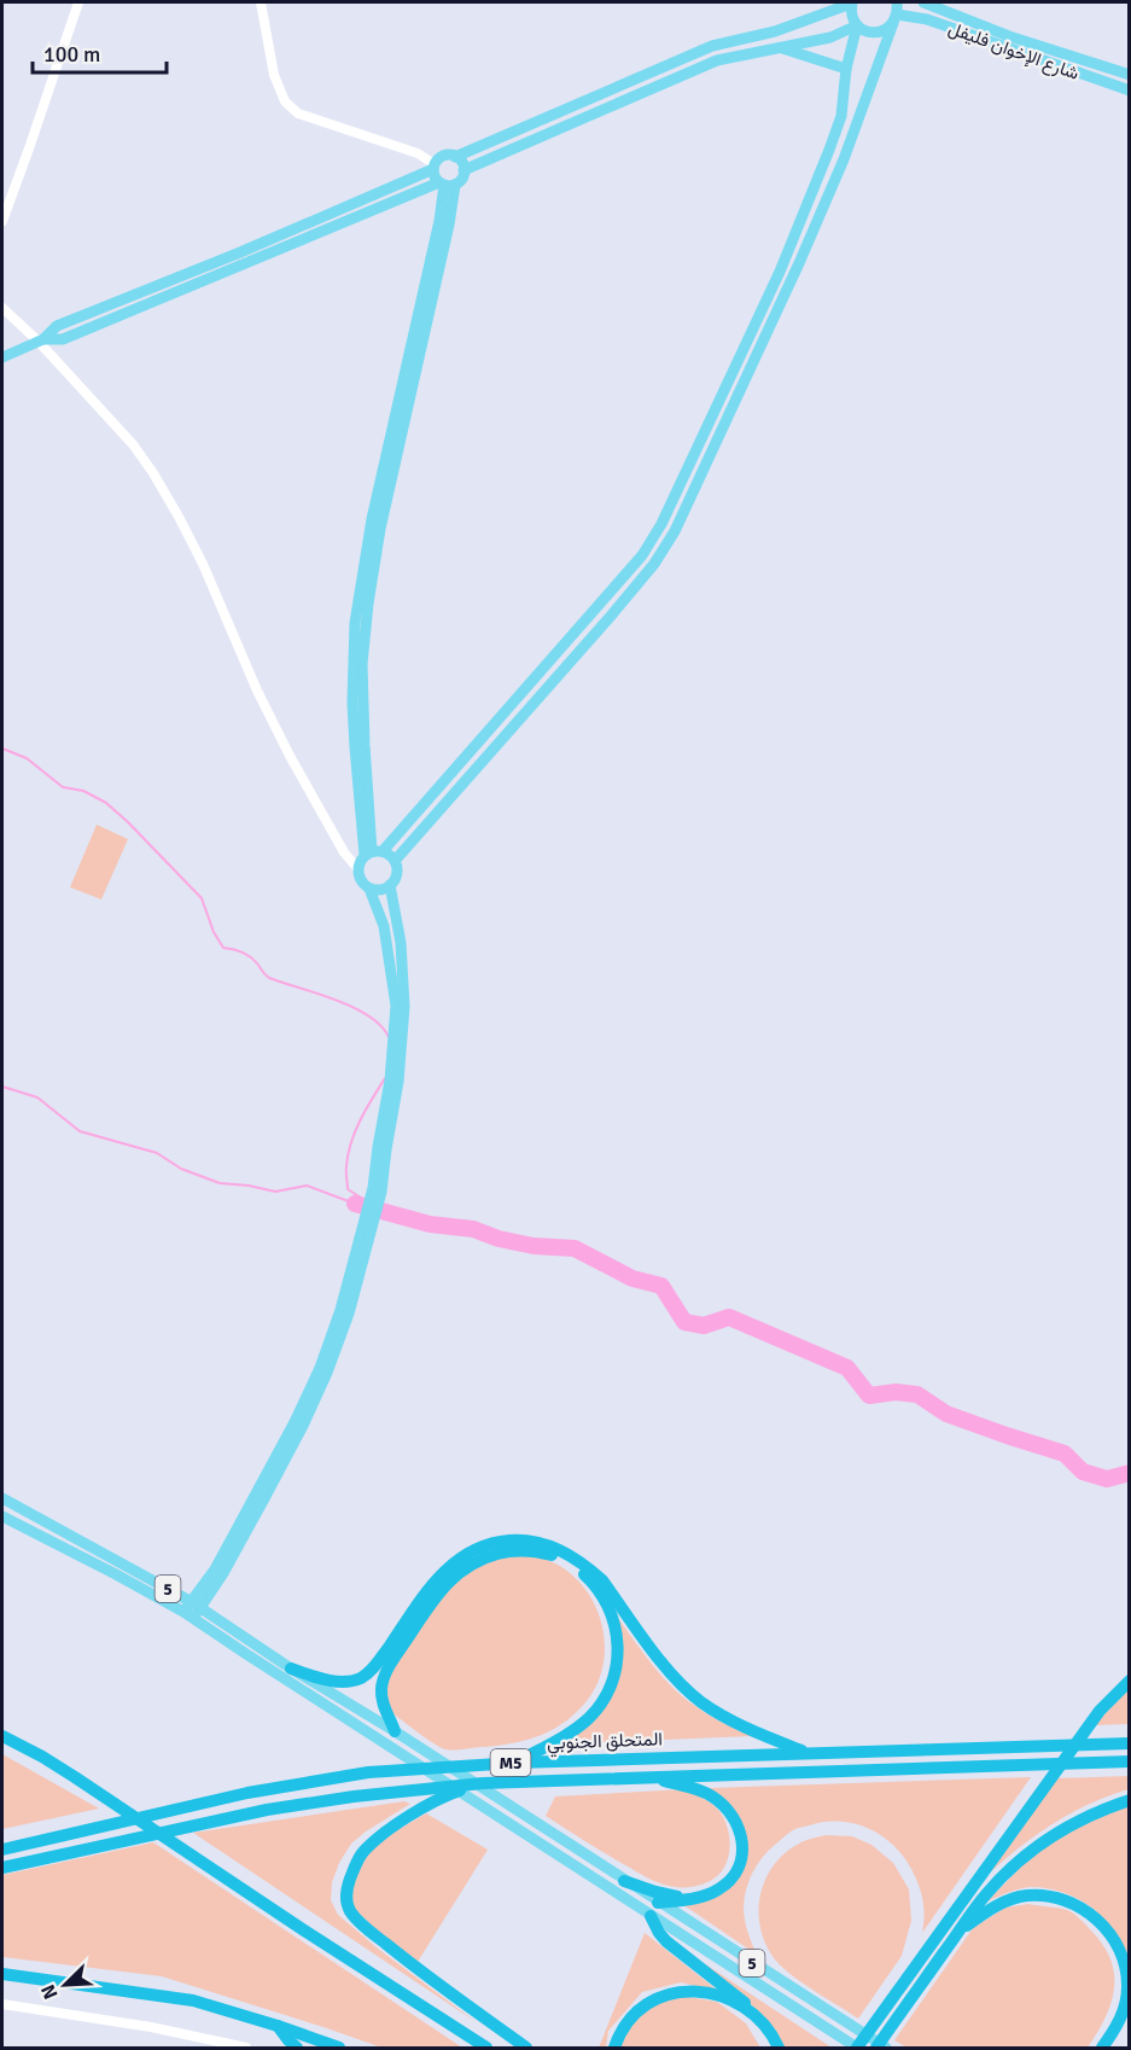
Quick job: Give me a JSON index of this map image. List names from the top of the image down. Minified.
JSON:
{"streets":{"highway":["المتحلق الجنوبي","M5"],"main road":["شارع الإخوان فليفل","5"]},"scale_bar":"100 m","north":"bottom left"}
